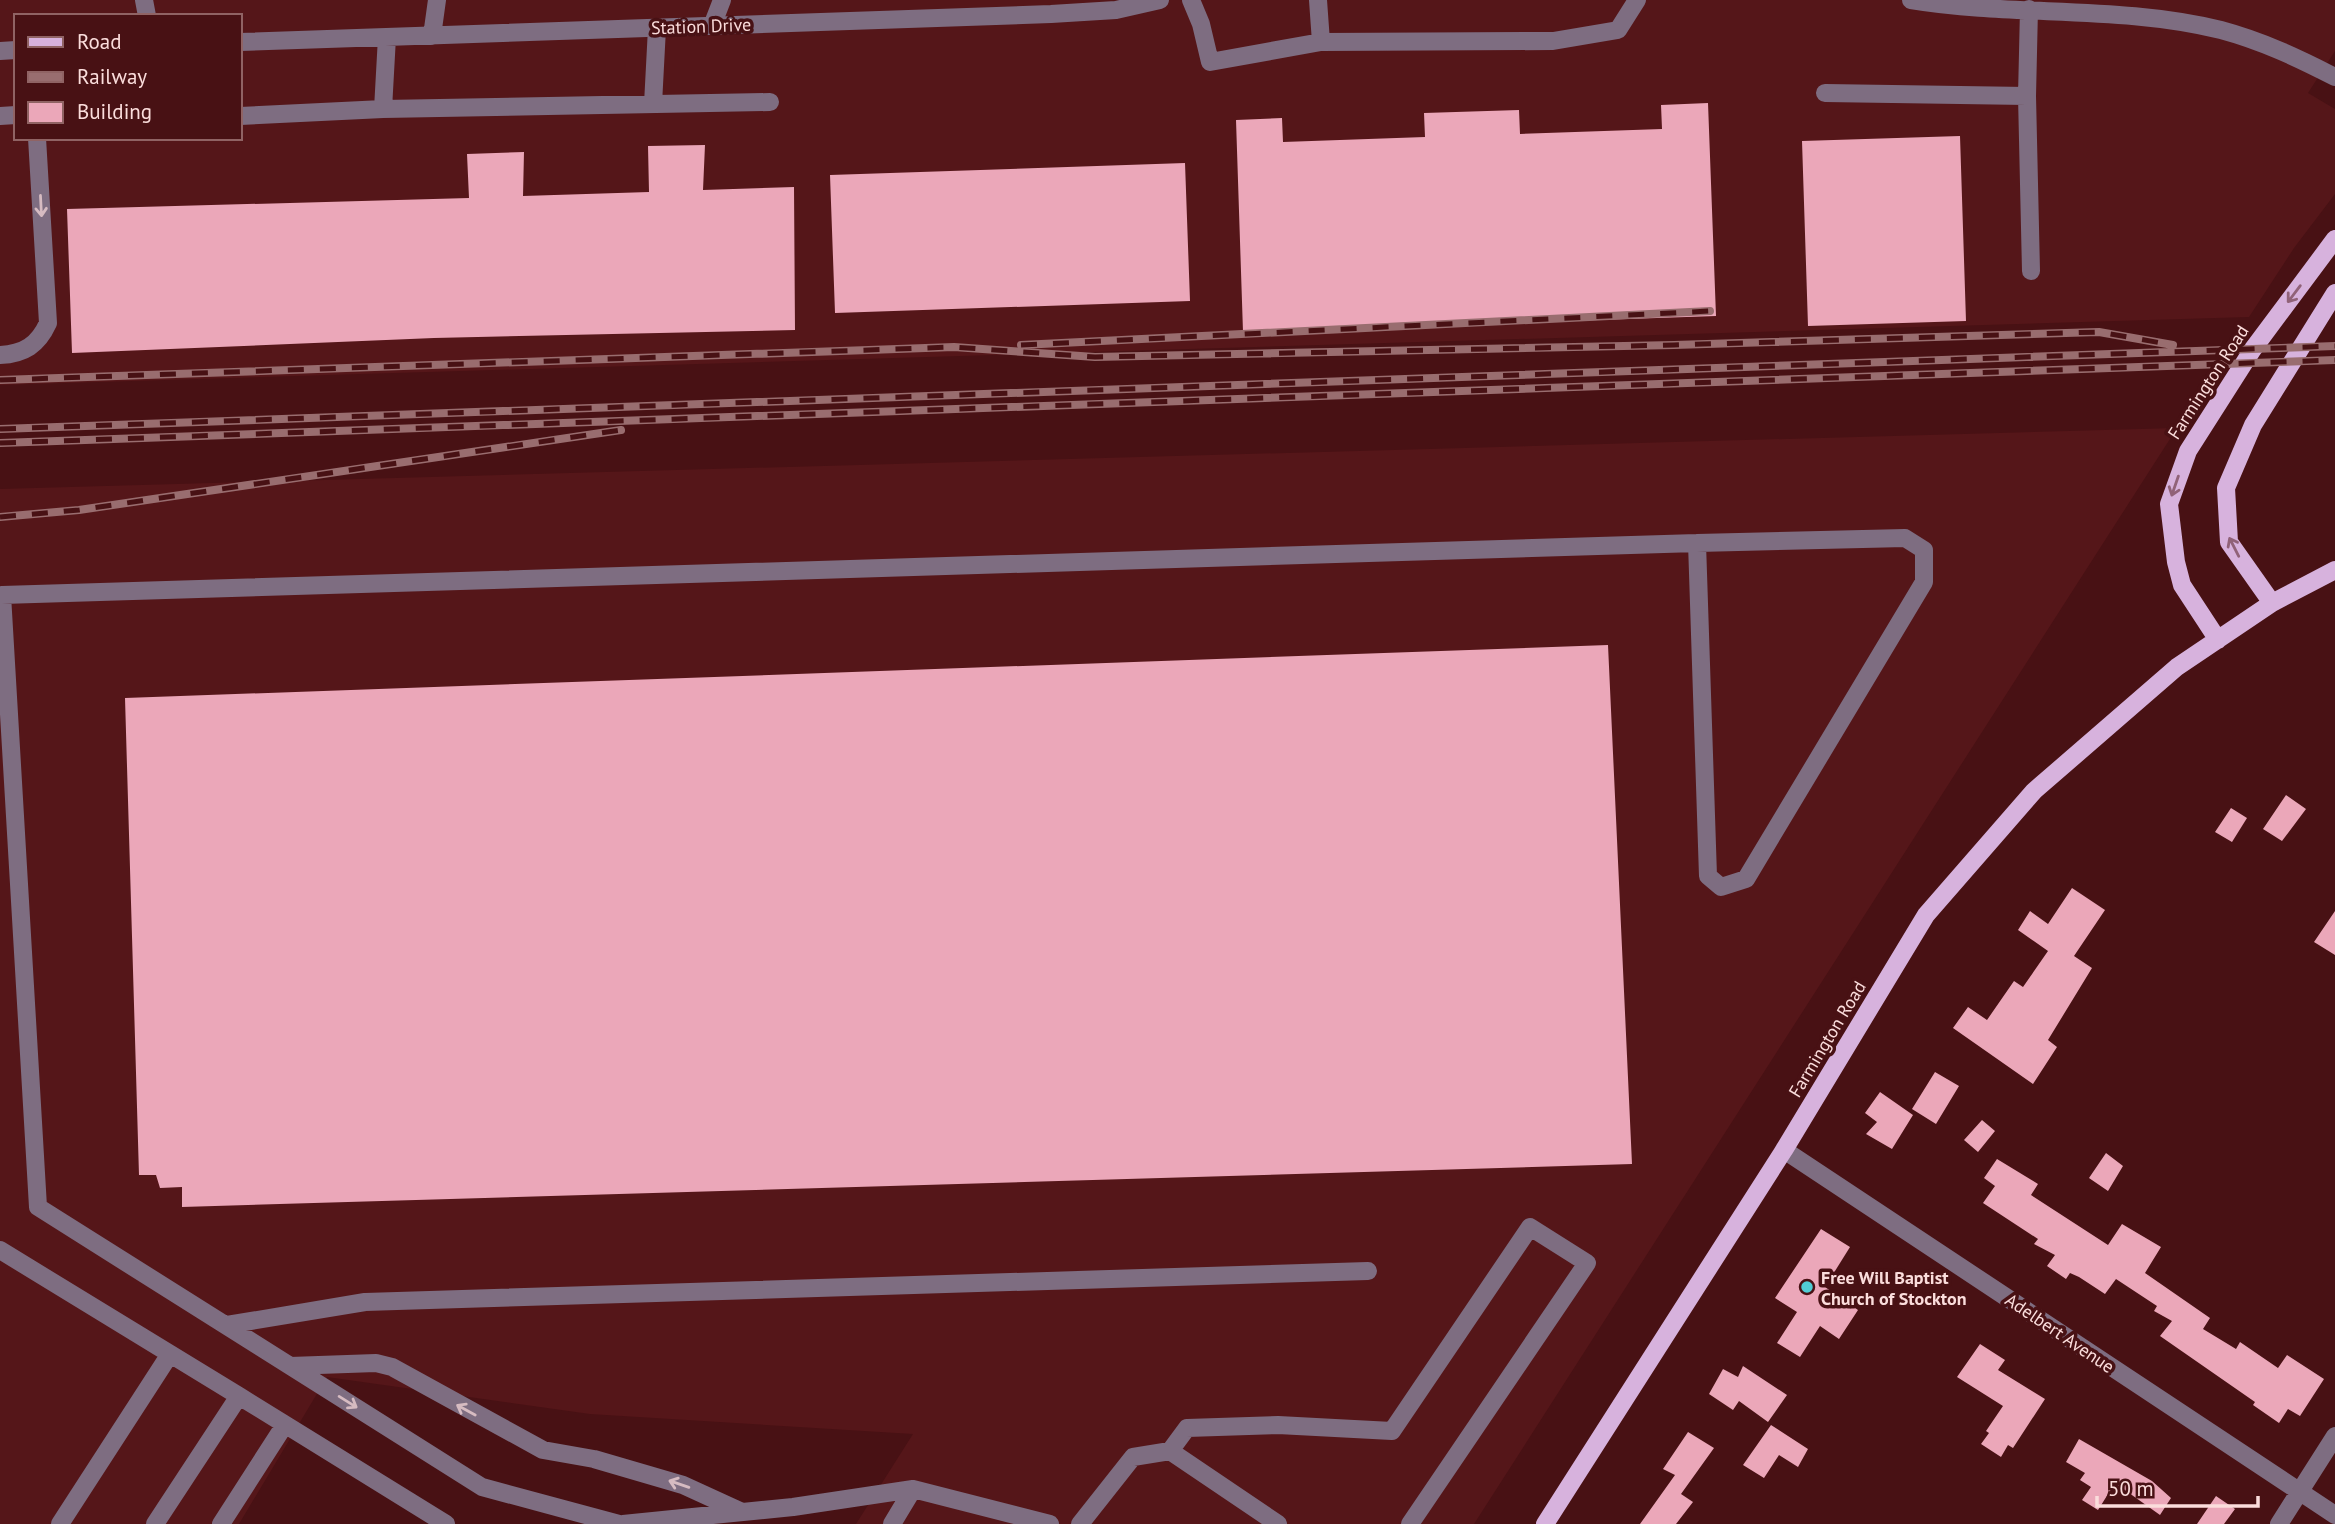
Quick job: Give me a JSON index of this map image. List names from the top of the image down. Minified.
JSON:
{"streets":{"main road":["Farmington Road"],"street":["Station Drive","Adelbert Avenue"]},"crossings":[["Farmington Road","Adelbert Avenue"]],"places":["Free Will Baptist Church of Stockton"],"legend":["Road","Railway","Building"],"scale_bar":"50 m"}
